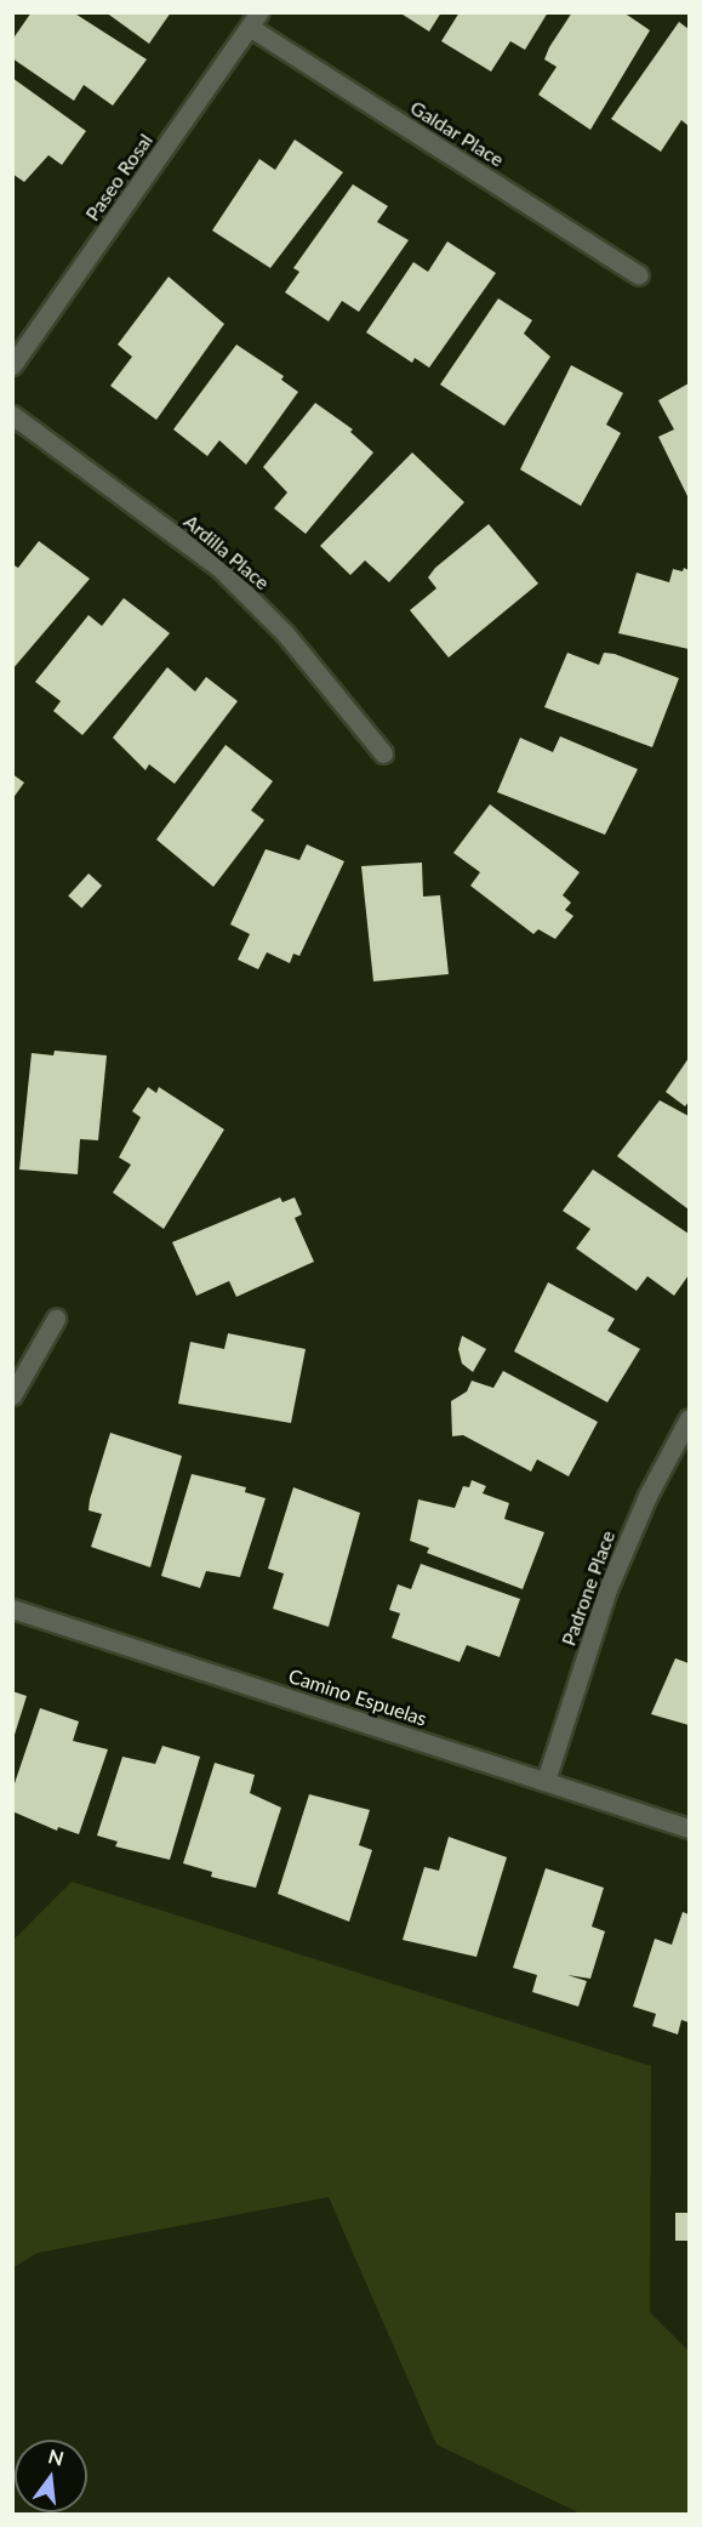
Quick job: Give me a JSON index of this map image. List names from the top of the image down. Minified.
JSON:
{"streets":{"street":["Galdar Place","Paseo Rosal","Ardilla Place","Padrone Place","Camino Espuelas"]},"crossings":[["Galdar Place","Paseo Rosal"],["Padrone Place","Camino Espuelas"]],"north":"top"}
